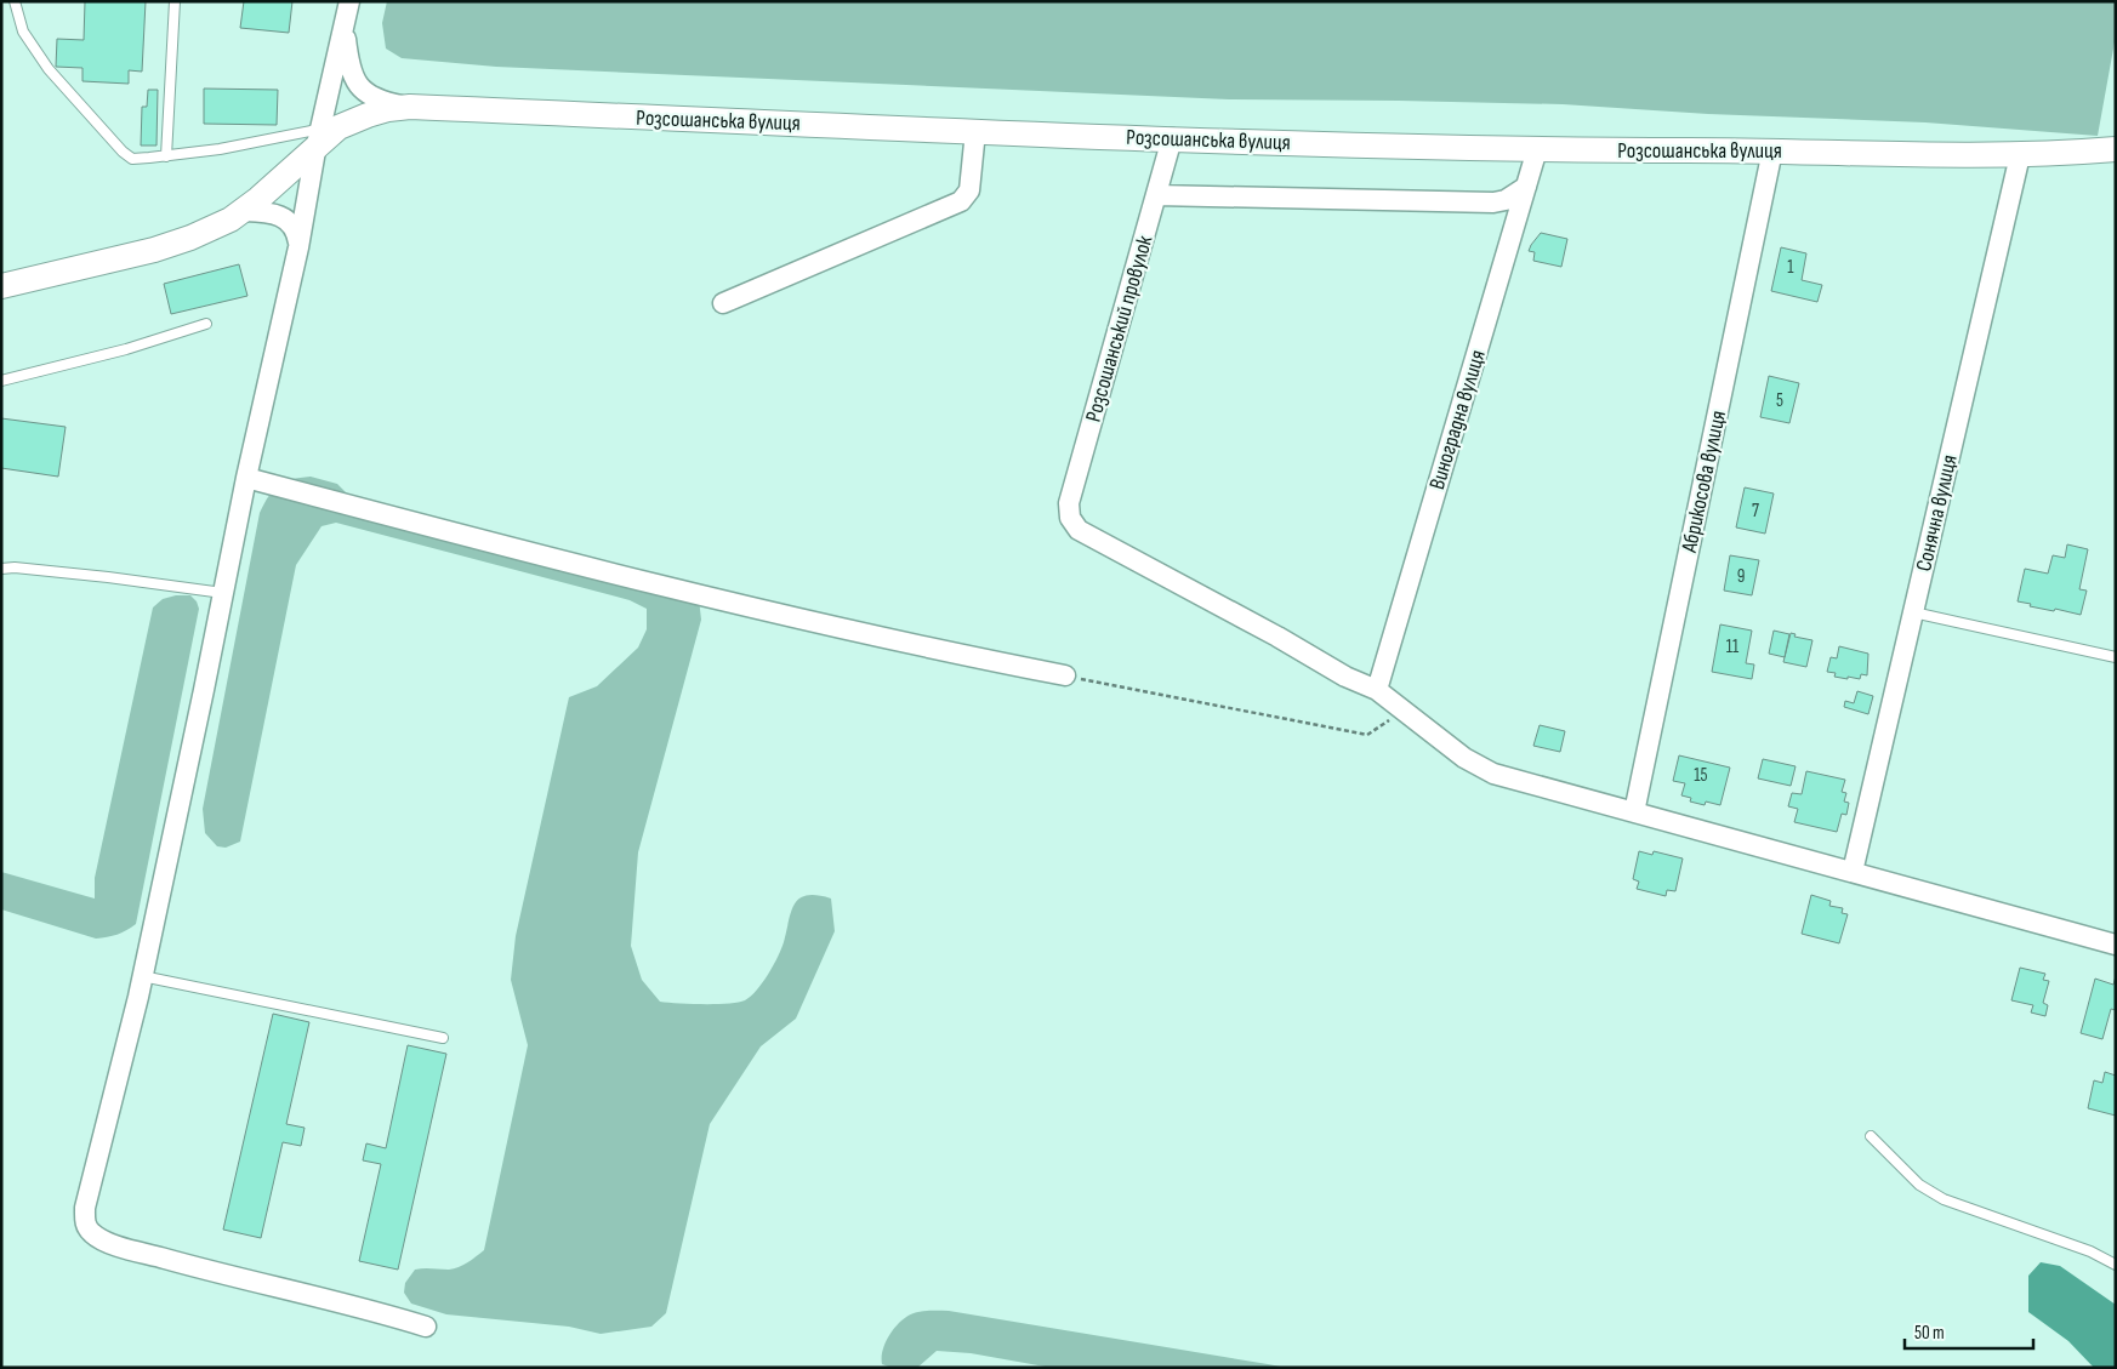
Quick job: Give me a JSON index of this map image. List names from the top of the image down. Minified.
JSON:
{"streets":{"street":["Розсошанська вулиця","Розсошанський провулок","Виноградна вулиця","Абрикосова вулиця","Сонячна вулиця"]},"crossings":[["Розсошанська вулиця","Розсошанський провулок"],["Розсошанська вулиця","Виноградна вулиця"],["Розсошанська вулиця","Абрикосова вулиця"],["Розсошанська вулиця","Сонячна вулиця"],["Розсошанський провулок","Виноградна вулиця"]],"house_numbers":["1","5","7","9","11","15"],"scale_bar":"50 m"}
